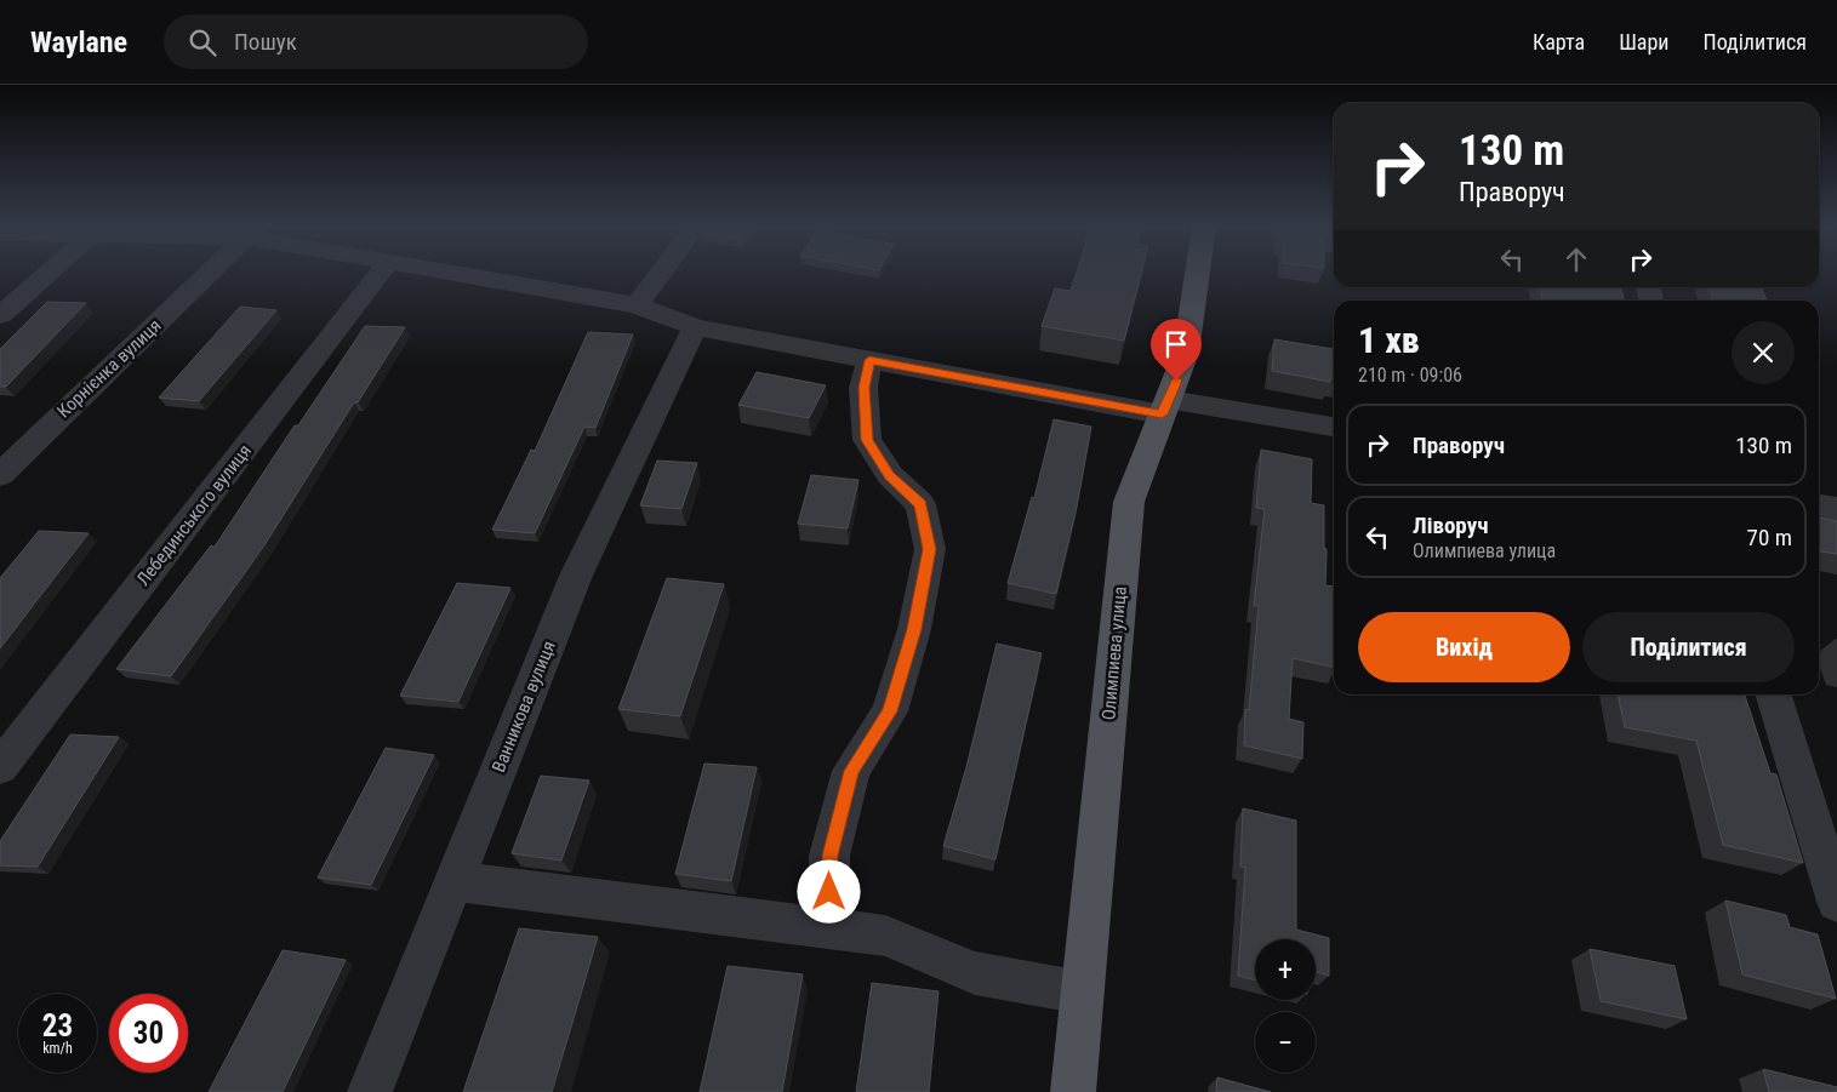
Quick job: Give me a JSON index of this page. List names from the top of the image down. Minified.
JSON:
{"streets":{"main road":["Олимпиева улица"],"street":["Корнієнка вулиця","Лебединського вулиця","Ванникова вулиця"]},"page":{"header":"Waylane","search":"Пошук","nav":["Карта","Шари","Поділитися"],"turn":["130 m","Праворуч"],"heading":["1 хв","210 m · 09:06"],"list":[{"name":"Праворуч","value":"130 m"},{"name":"Ліворуч","note":"Олимпиева улица","value":"70 m"}],"buttons":["Вихід","Поділитися"],"map_buttons":["+","−"],"speed":"23 km/h","limit":"30"}}
